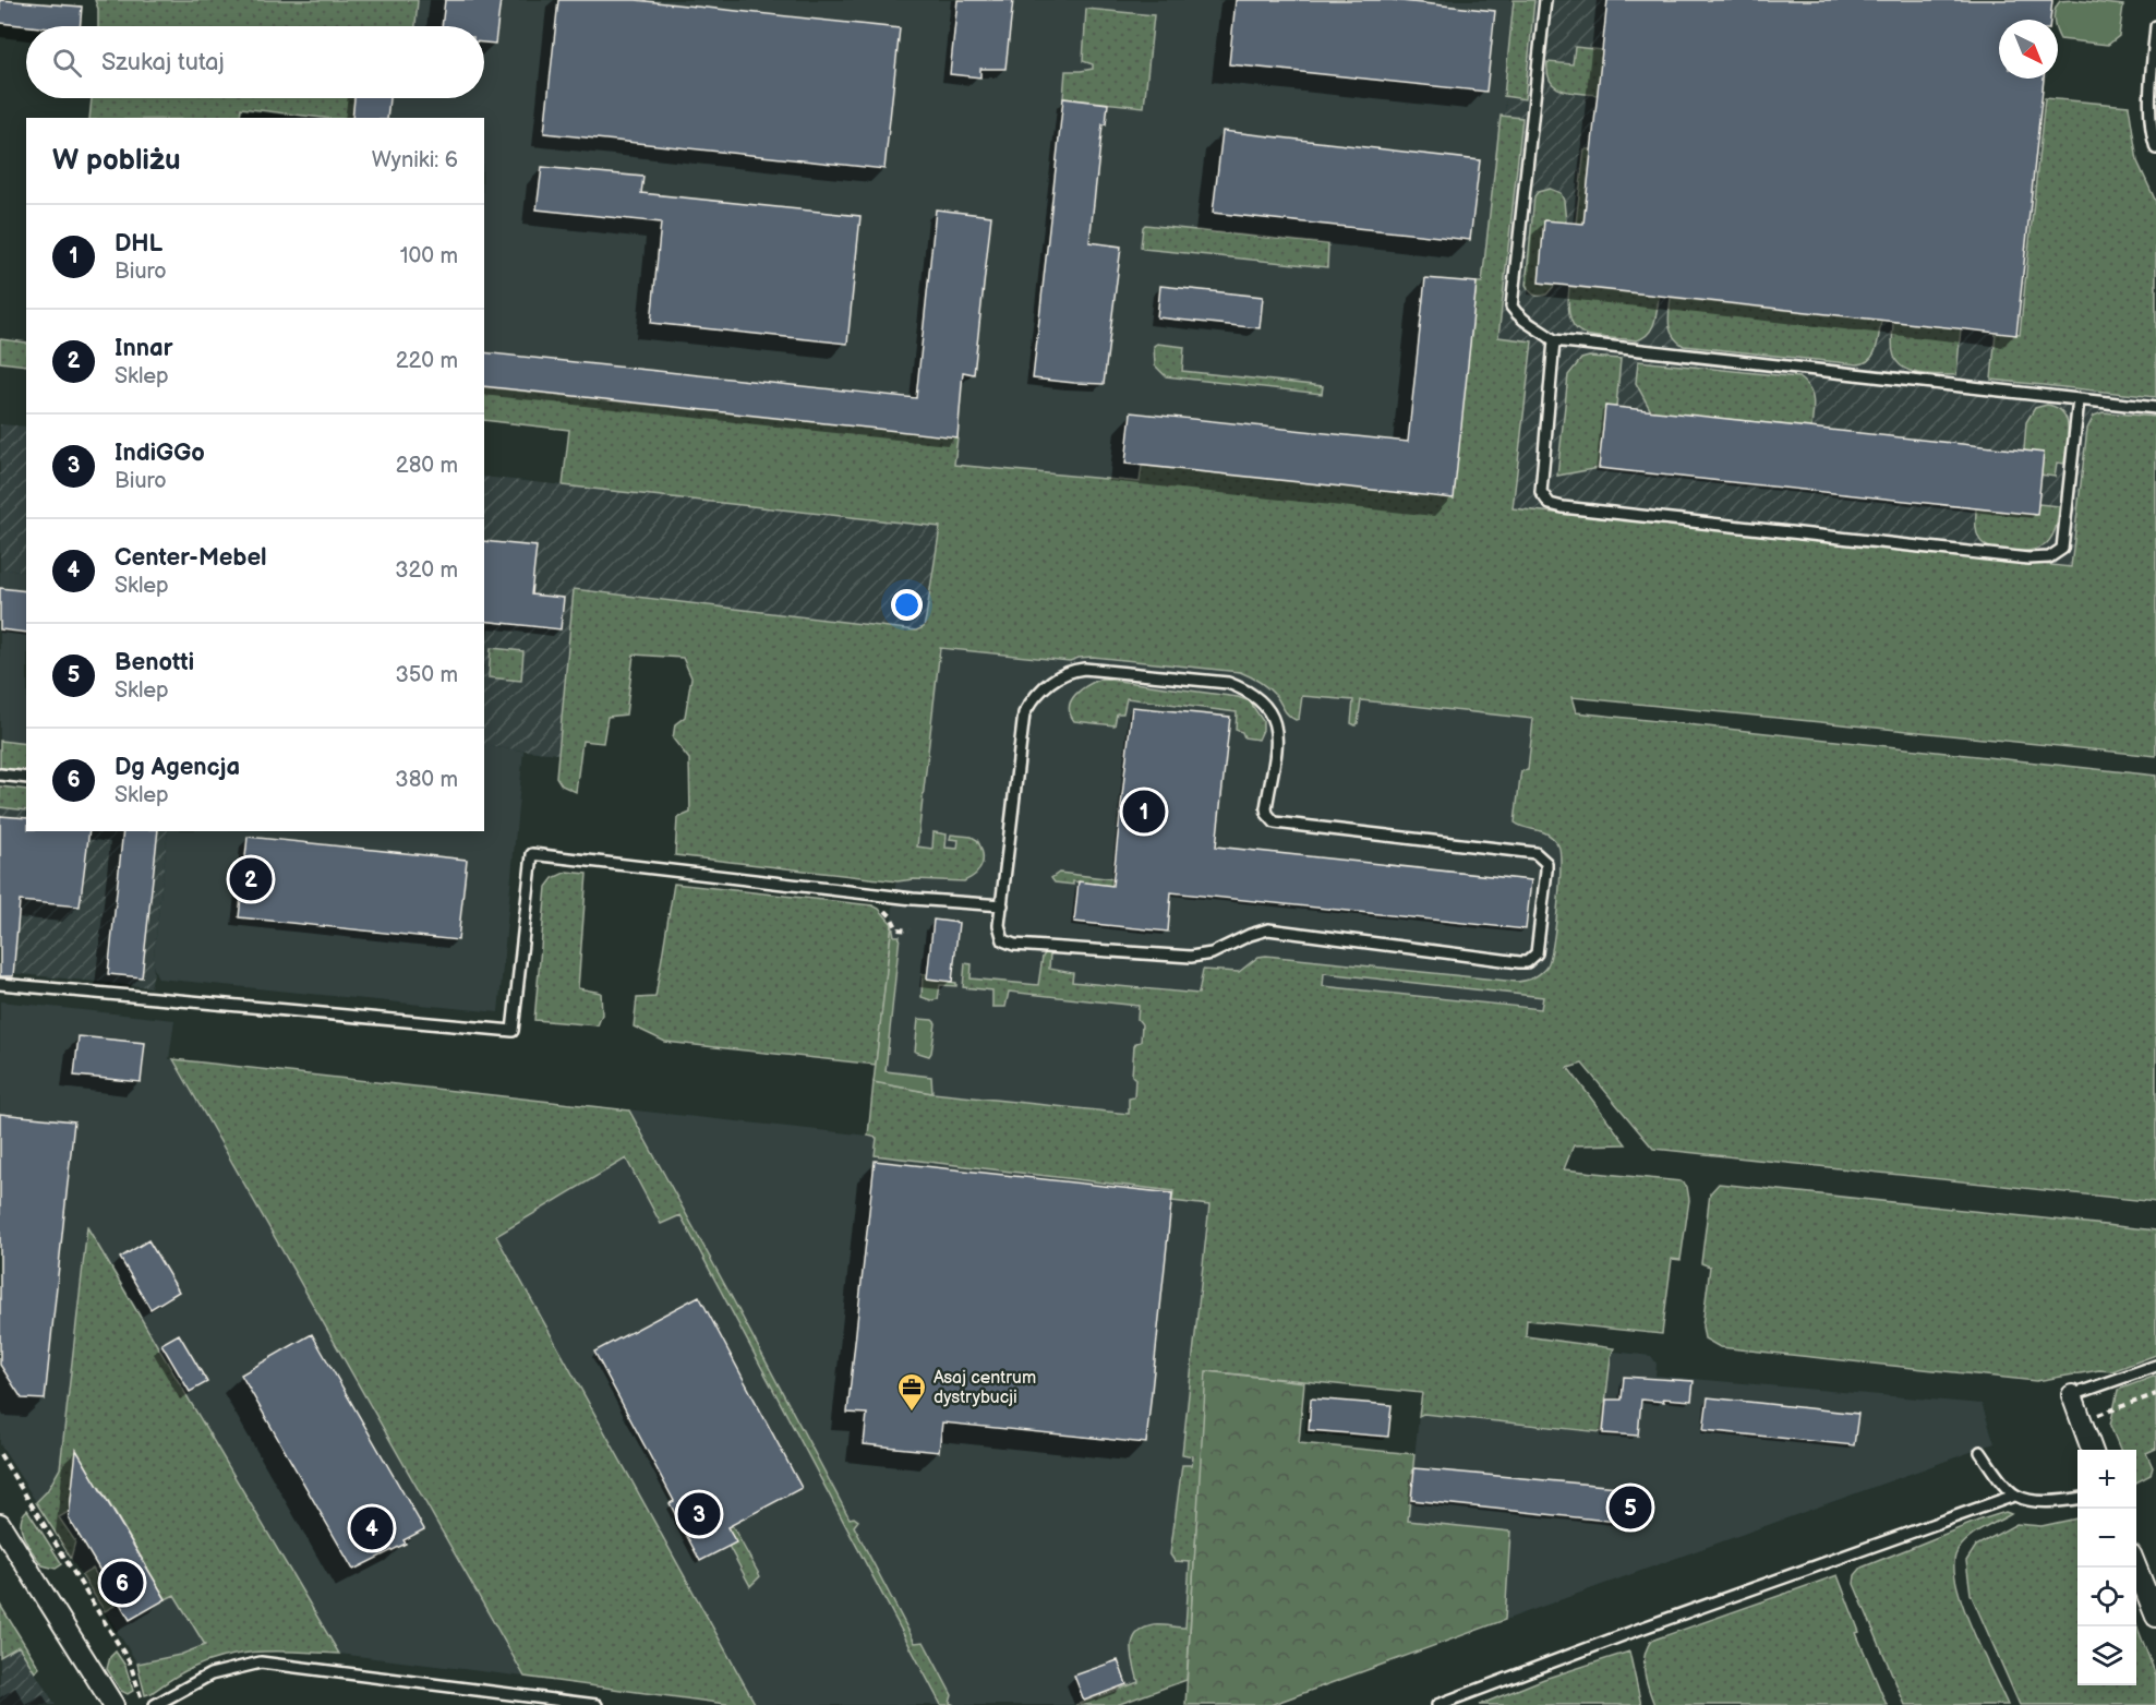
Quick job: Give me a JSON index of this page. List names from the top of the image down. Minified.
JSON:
{"places":{"office":["Asaj centrum dystrybucji"]},"north":"bottom right","page":{"search":"Szukaj tutaj","heading":["W pobliżu","Wyniki: 6"],"list":[{"mark":"1","name":"DHL","note":"Biuro","value":"100 m"},{"mark":"2","name":"Innar","note":"Sklep","value":"220 m"},{"mark":"3","name":"IndiGGo","note":"Biuro","value":"280 m"},{"mark":"4","name":"Center-Mebel","note":"Sklep","value":"320 m"},{"mark":"5","name":"Benotti","note":"Sklep","value":"350 m"},{"mark":"6","name":"Dg Agencja","note":"Sklep","value":"380 m"}],"pins":["1","2","5","3","4","6"],"map_buttons":["+","−"]}}
